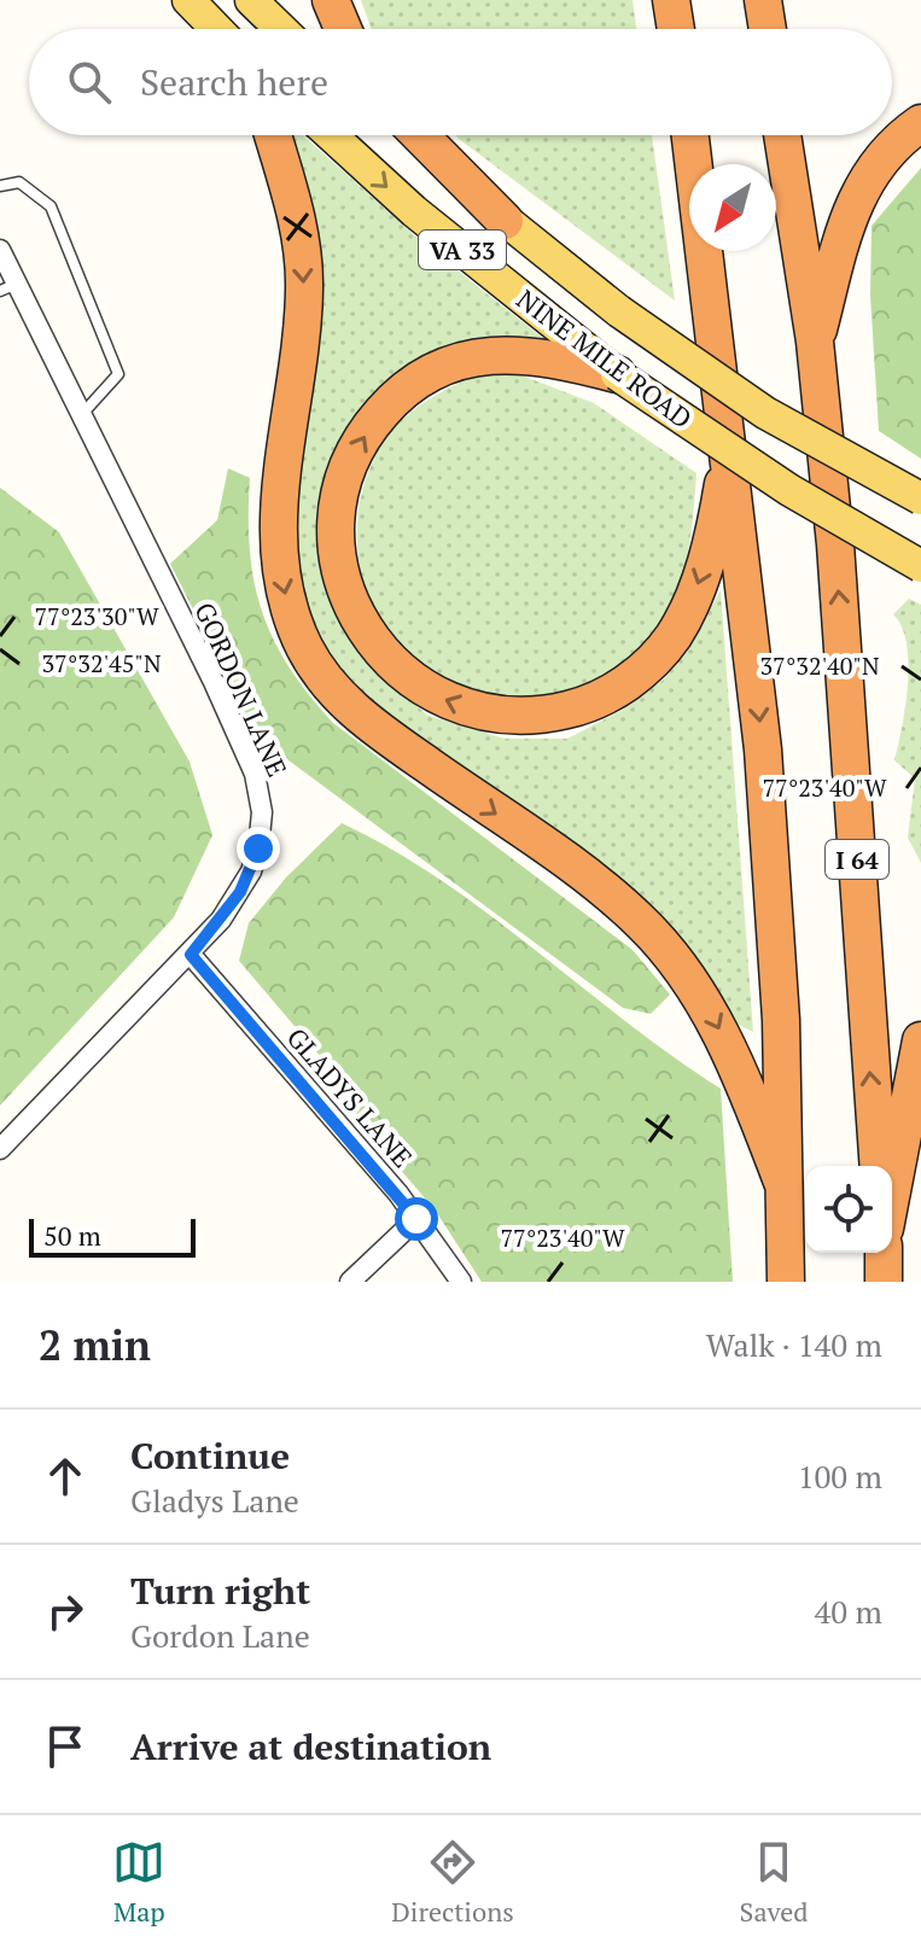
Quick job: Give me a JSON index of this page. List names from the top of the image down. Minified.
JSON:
{"streets":{"highway":["I 64"],"main road":["VA 33","NINE MILE ROAD"],"street":["GORDON LANE","GLADYS LANE"]},"crossings":[["GORDON LANE","GLADYS LANE"]],"scale_bar":"50 m","north":"bottom left","page":{"search":"Search here","scale":"50 m","heading":["2 min","Walk · 140 m"],"list":[["Continue","Gladys Lane","100 m"],["Turn right","Gordon Lane","40 m"],"Arrive at destination"],"nav":["Map","Directions","Saved"]},"coordinates":["77°23'30\"W","37°32'45\"N","37°32'40\"N","77°23'40\"W"]}
